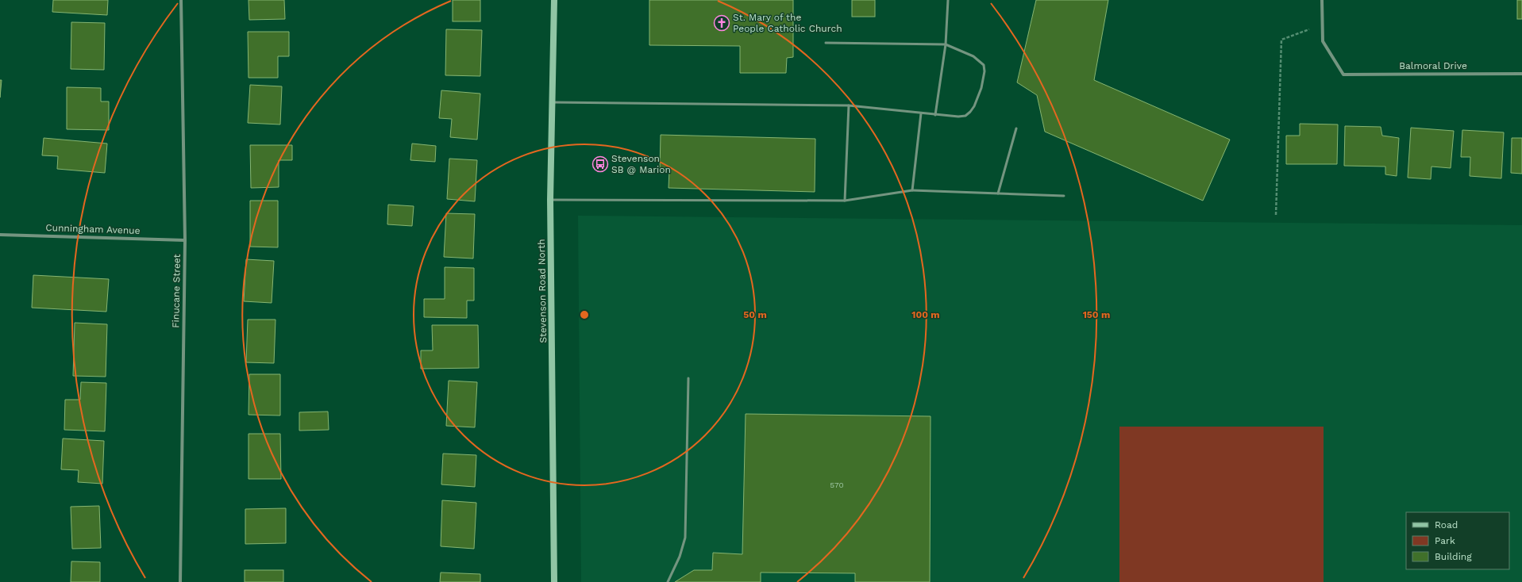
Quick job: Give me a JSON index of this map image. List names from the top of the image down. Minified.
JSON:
{"streets":{"main road":["Stevenson Road North"],"street":["Balmoral Drive","Cunningham Avenue","Finucane Street"]},"crossings":[["Cunningham Avenue","Finucane Street"]],"places":{"church":["St. Mary of the People Catholic Church"],"bus stop":["Stevenson SB @ Marion"]},"house_numbers":["570"],"legend":["Road","Park","Building"],"rings":["50 m","100 m","150 m"]}
